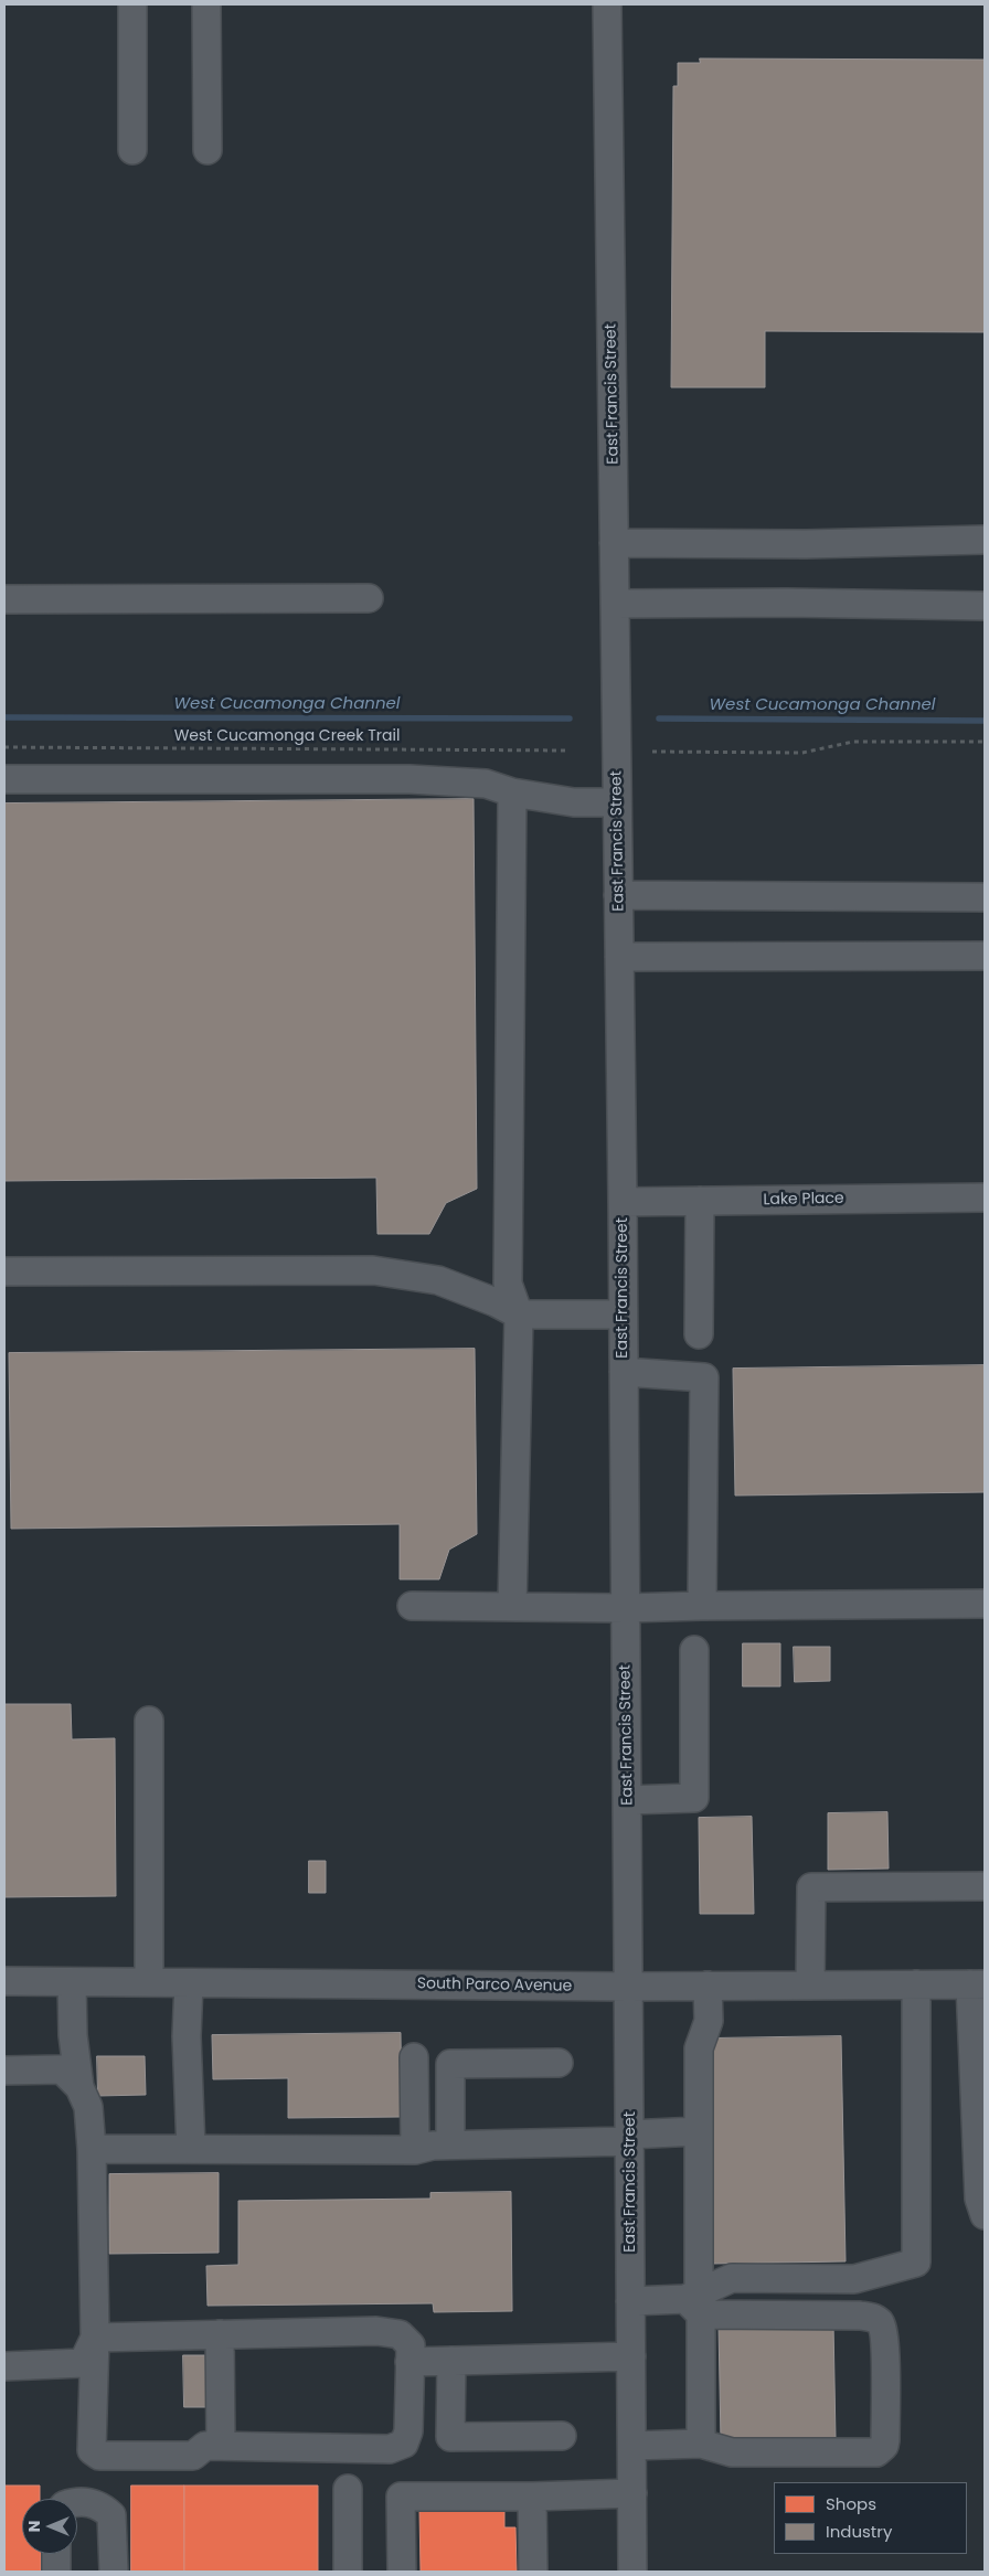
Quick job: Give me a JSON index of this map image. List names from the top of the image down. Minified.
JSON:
{"streets":{"street":["East Francis Street","Lake Place","South Parco Avenue"],"path":["West Cucamonga Creek Trail"]},"crossings":[["East Francis Street","Lake Place"],["East Francis Street","South Parco Avenue"]],"water":["West Cucamonga Channel"],"legend":["Shops","Industry"],"north":"left"}
